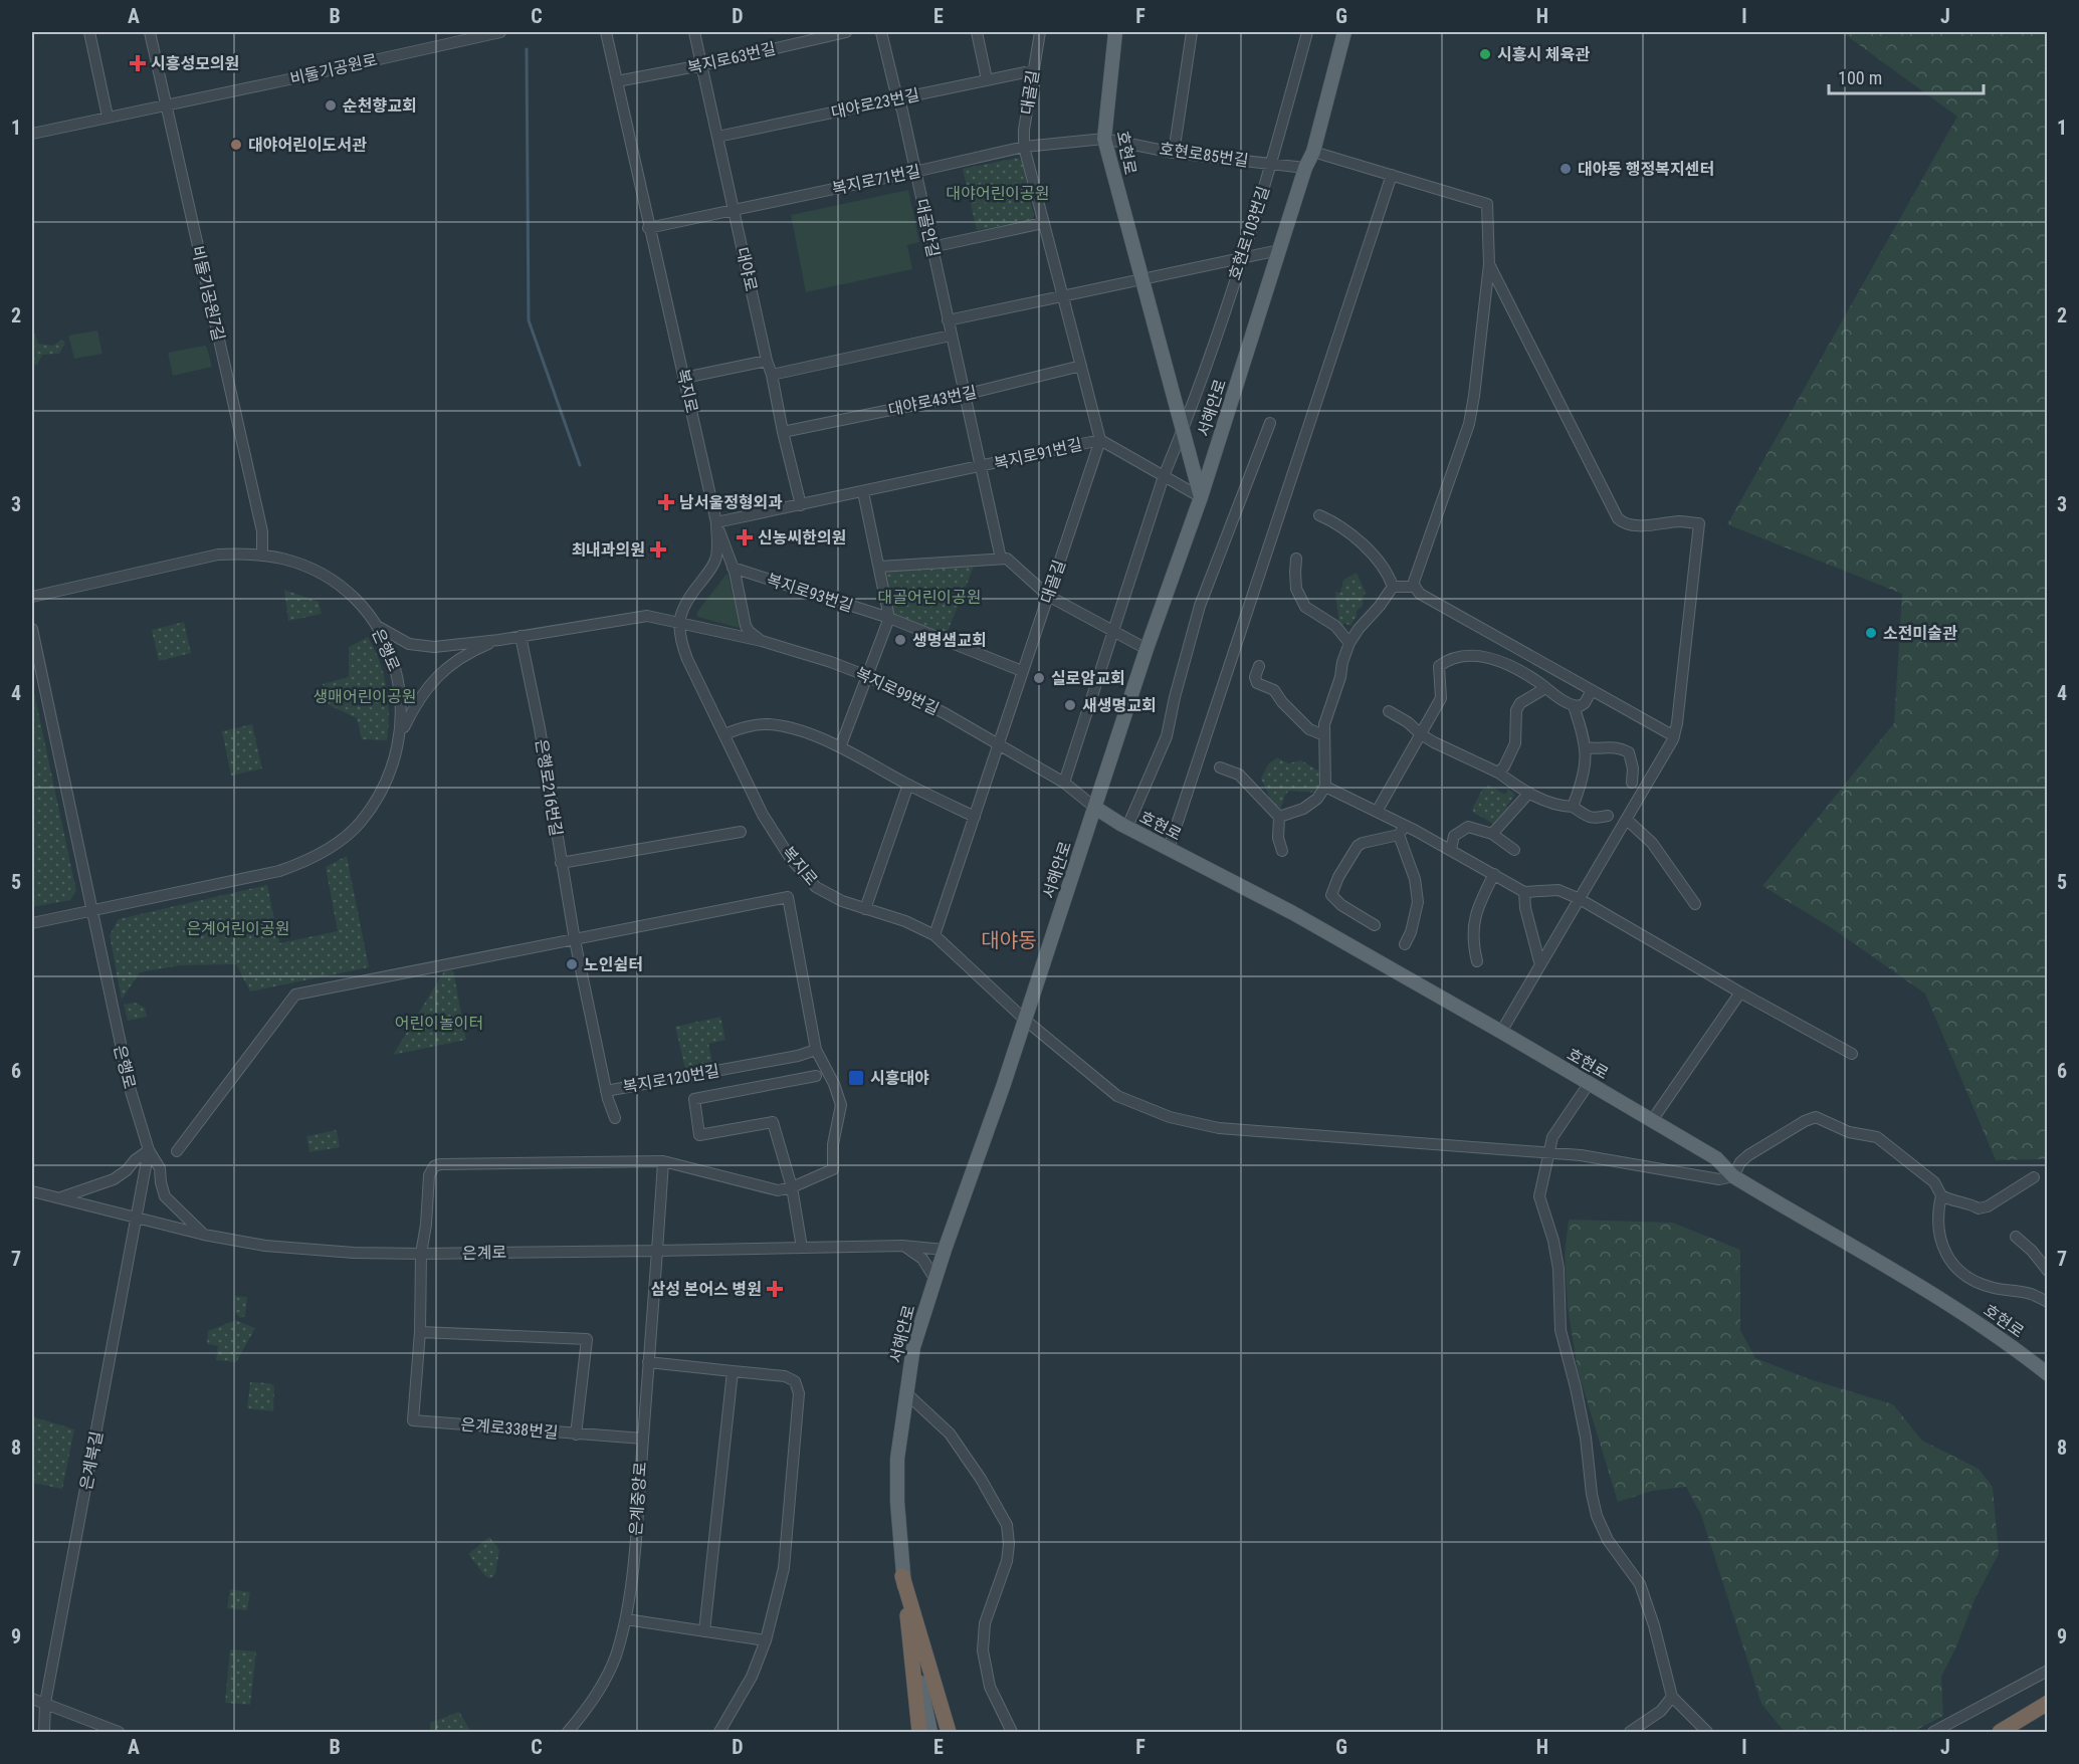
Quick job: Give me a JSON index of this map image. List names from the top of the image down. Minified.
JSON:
{"streets":{"main road":["호현로","서해안로"],"street":["복지로63번길","비둘기공원로","대골길","대야로23번길","호현로85번길","복지로71번길","대골안길","호현로103번길","대야로","비둘기공원7길","복지로","대야로43번길","복지로91번길","복지로93번길","은행로","복지로99번길","은행로216번길","복지로120번길","은계로","은계로338번길","은계북길","은계중앙로"]},"crossings":[["복지로63번길","대야로"],["복지로63번길","복지로"],["비둘기공원로","비둘기공원7길"],["대골길","대야로23번길"],["대골길","복지로71번길"],["대골길","복지로"],["대골길","대야로43번길"],["대골길","복지로91번길"],["대골길","복지로93번길"],["대골길","복지로99번길"],["대야로23번길","대골안길"],["대야로23번길","대야로"],["호현로","호현로85번길"],["호현로","복지로71번길"],["호현로","호현로103번길"],["호현로","복지로"],["호현로","서해안로"],["호현로","복지로91번길"],["호현로","복지로99번길"],["호현로85번길","복지로71번길"],["호현로85번길","호현로103번길"],["호현로85번길","서해안로"],["복지로71번길","대골안길"],["복지로71번길","대야로"],["복지로71번길","복지로"],["대골안길","대야로43번길"],["대골안길","복지로91번길"],["호현로103번길","복지로91번길"],["호현로103번길","복지로99번길"],["대야로","대야로43번길"],["대야로","복지로91번길"],["비둘기공원7길","은행로"],["복지로","서해안로"],["복지로","복지로91번길"],["복지로","복지로99번길"],["서해안로","복지로91번길"],["서해안로","복지로99번길"],["서해안로","은계로"],["은행로","은계로"],["은행로","은계북길"],["은행로216번길","복지로120번길"],["은계로","은계로338번길"],["은계로","은계북길"],["은계로","은계중앙로"],["은계로338번길","은계중앙로"]],"districts":["대야동"],"parks":["대야어린이공원","대골어린이공원","생매어린이공원","은계어린이공원","어린이놀이터"],"places":{"other":["시흥시 체육관","순천향교회","대야어린이도서관","대야동 행정복지센터","소전미술관","생명샘교회","실로암교회","새생명교회","노인쉼터"],"health":["시흥성모의원","남서울정형외과","신농씨한의원","최내과의원","삼성 본어스 병원"],"transit":["시흥대야"]},"scale_bar":"100 m","grid":{"columns":["A","B","C","D","E","F","G","H","I","J"],"rows":["1","2","3","4","5","6","7","8","9"]}}
